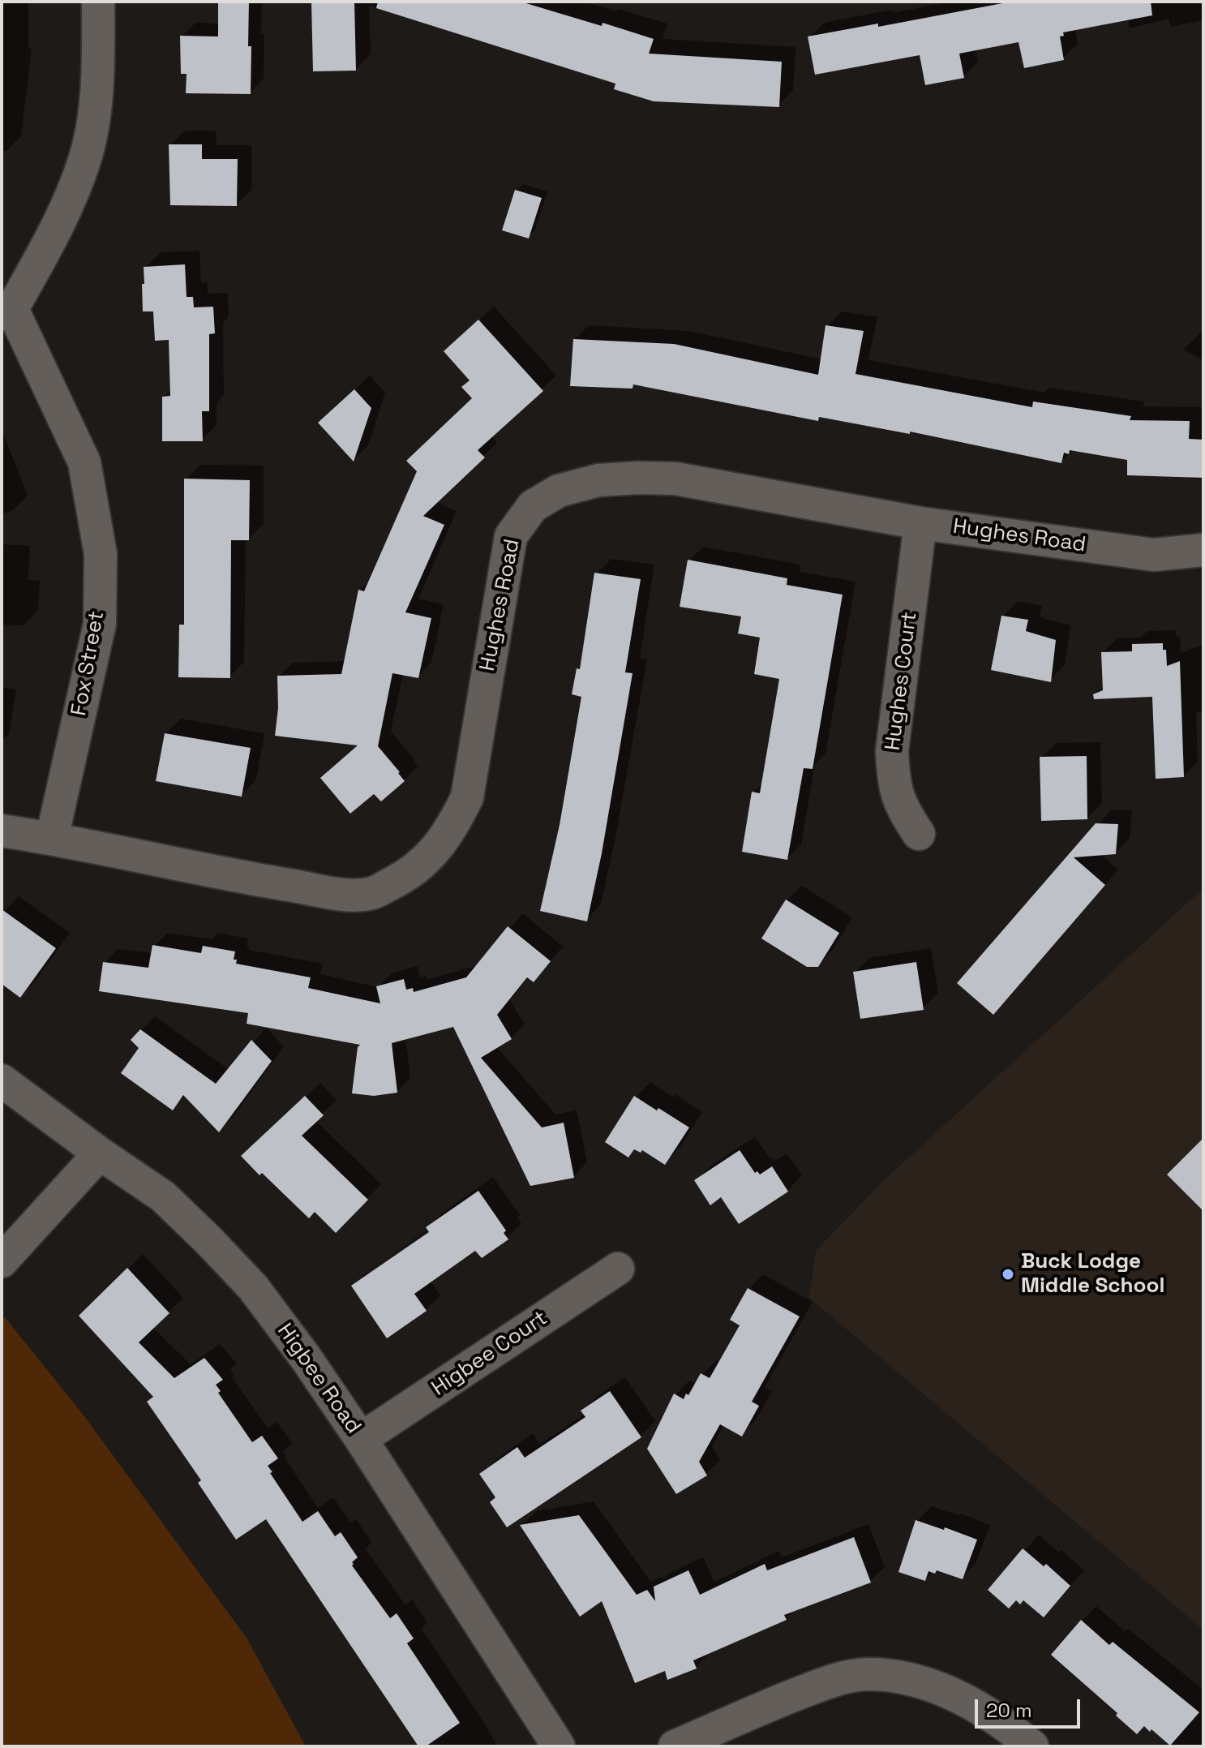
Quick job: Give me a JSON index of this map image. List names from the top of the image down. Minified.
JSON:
{"streets":{"street":["Hughes Road","Fox Street","Hughes Court","Higbee Court","Higbee Road"]},"crossings":[["Hughes Road","Fox Street"],["Hughes Road","Hughes Court"],["Higbee Court","Higbee Road"]],"places":["Buck Lodge Middle School"],"scale_bar":"20 m"}
